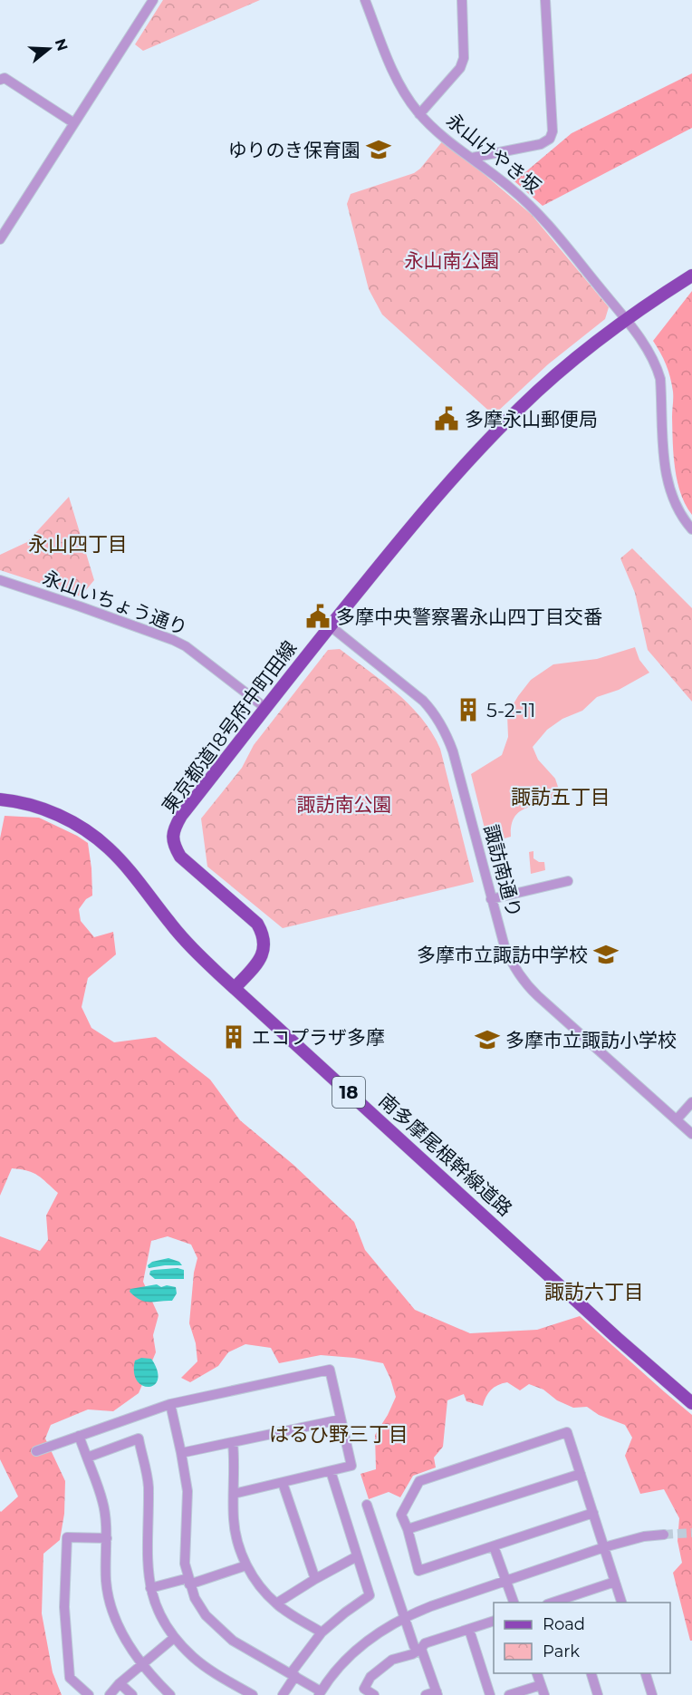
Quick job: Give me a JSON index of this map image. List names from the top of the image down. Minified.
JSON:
{"streets":{"main road":["東京都道18号府中町田線","18","南多摩尾根幹線道路"],"street":["永山けやき坂","永山いちょう通り","諏訪南通り"]},"crossings":[["永山けやき坂","東京都道18号府中町田線"],["永山いちょう通り","東京都道18号府中町田線"],["東京都道18号府中町田線","諏訪南通り"],["東京都道18号府中町田線","南多摩尾根幹線道路"]],"districts":["永山四丁目","諏訪五丁目","諏訪六丁目","はるひ野三丁目"],"parks":["永山南公園","諏訪南公園"],"places":{"school or university":["ゆりのき保育園","多摩市立諏訪中学校","多摩市立諏訪小学校"],"public building":["多摩永山郵便局","多摩中央警察署永山四丁目交番"],"building":["5-2-11","エコプラザ多摩"]},"legend":["Road","Park"],"north":"right"}
